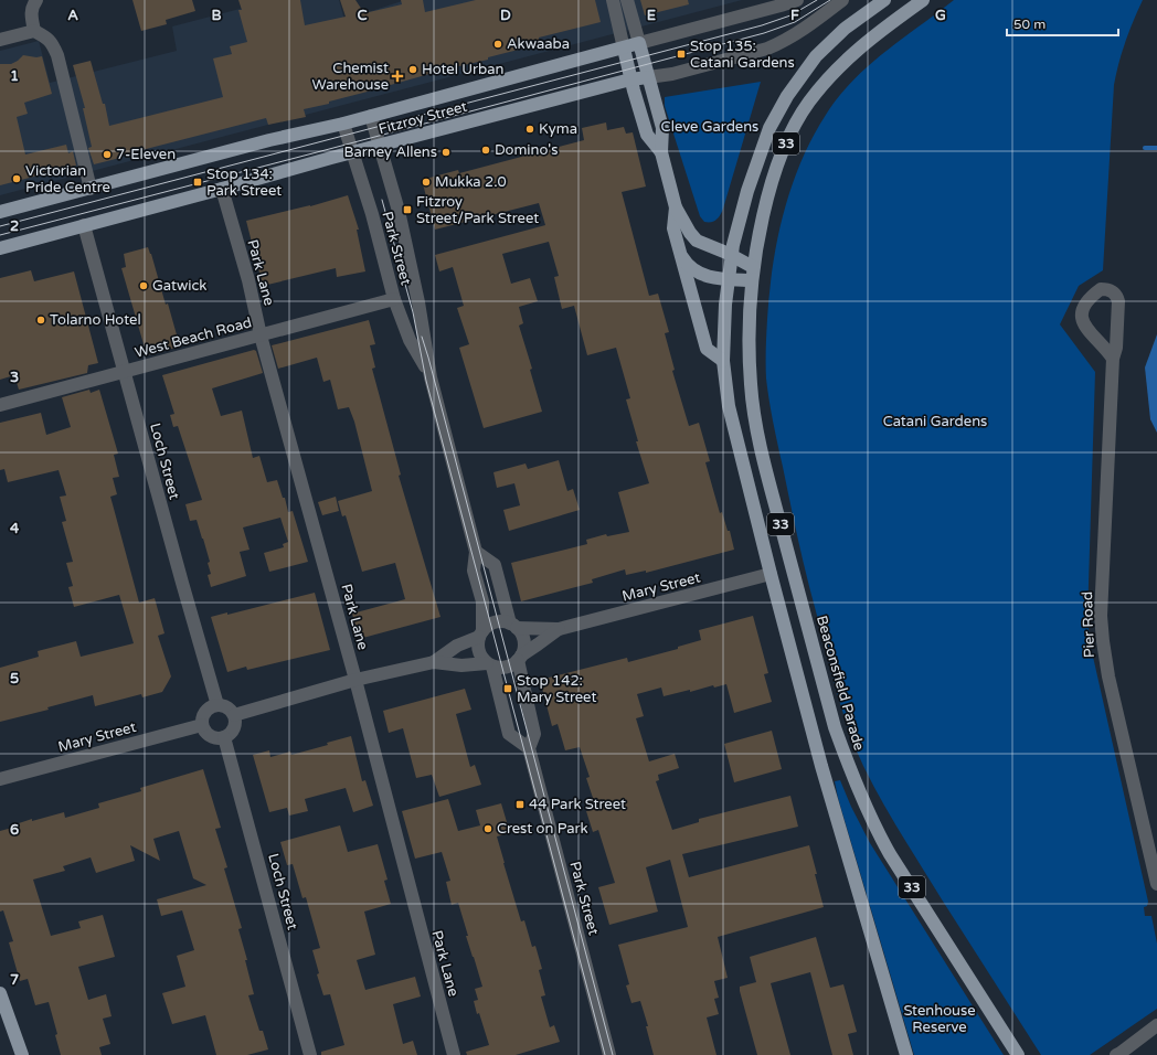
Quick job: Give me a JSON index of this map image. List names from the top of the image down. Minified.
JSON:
{"streets":{"main road":["Fitzroy Street","33","Beaconsfield Parade"],"street":["Park Street","Park Lane","West Beach Road","Loch Street","Mary Street","Pier Road"]},"crossings":[["Fitzroy Street","Park Street"],["Fitzroy Street","Park Lane"],["Fitzroy Street","Loch Street"],["33","Mary Street"],["Park Street","West Beach Road"],["Park Street","Mary Street"],["Park Lane","West Beach Road"],["West Beach Road","Loch Street"],["Loch Street","Mary Street"]],"parks":["Cleve Gardens","Catani Gardens","Stenhouse Reserve"],"places":{"other":["Akwaaba","Hotel Urban","Kyma","Domino's","Barney Allens","7-Eleven","Victorian Pride Centre","Mukka 2.0","Gatwick","Tolarno Hotel","Crest on Park"],"transit":["Stop 135: Catani Gardens","Stop 134: Park Street","Fitzroy Street/Park Street","Stop 142: Mary Street","44 Park Street"],"health":["Chemist Warehouse"]},"scale_bar":"50 m","grid":{"columns":["A","B","C","D","E","F","G"],"rows":["1","2","3","4","5","6","7"]}}
